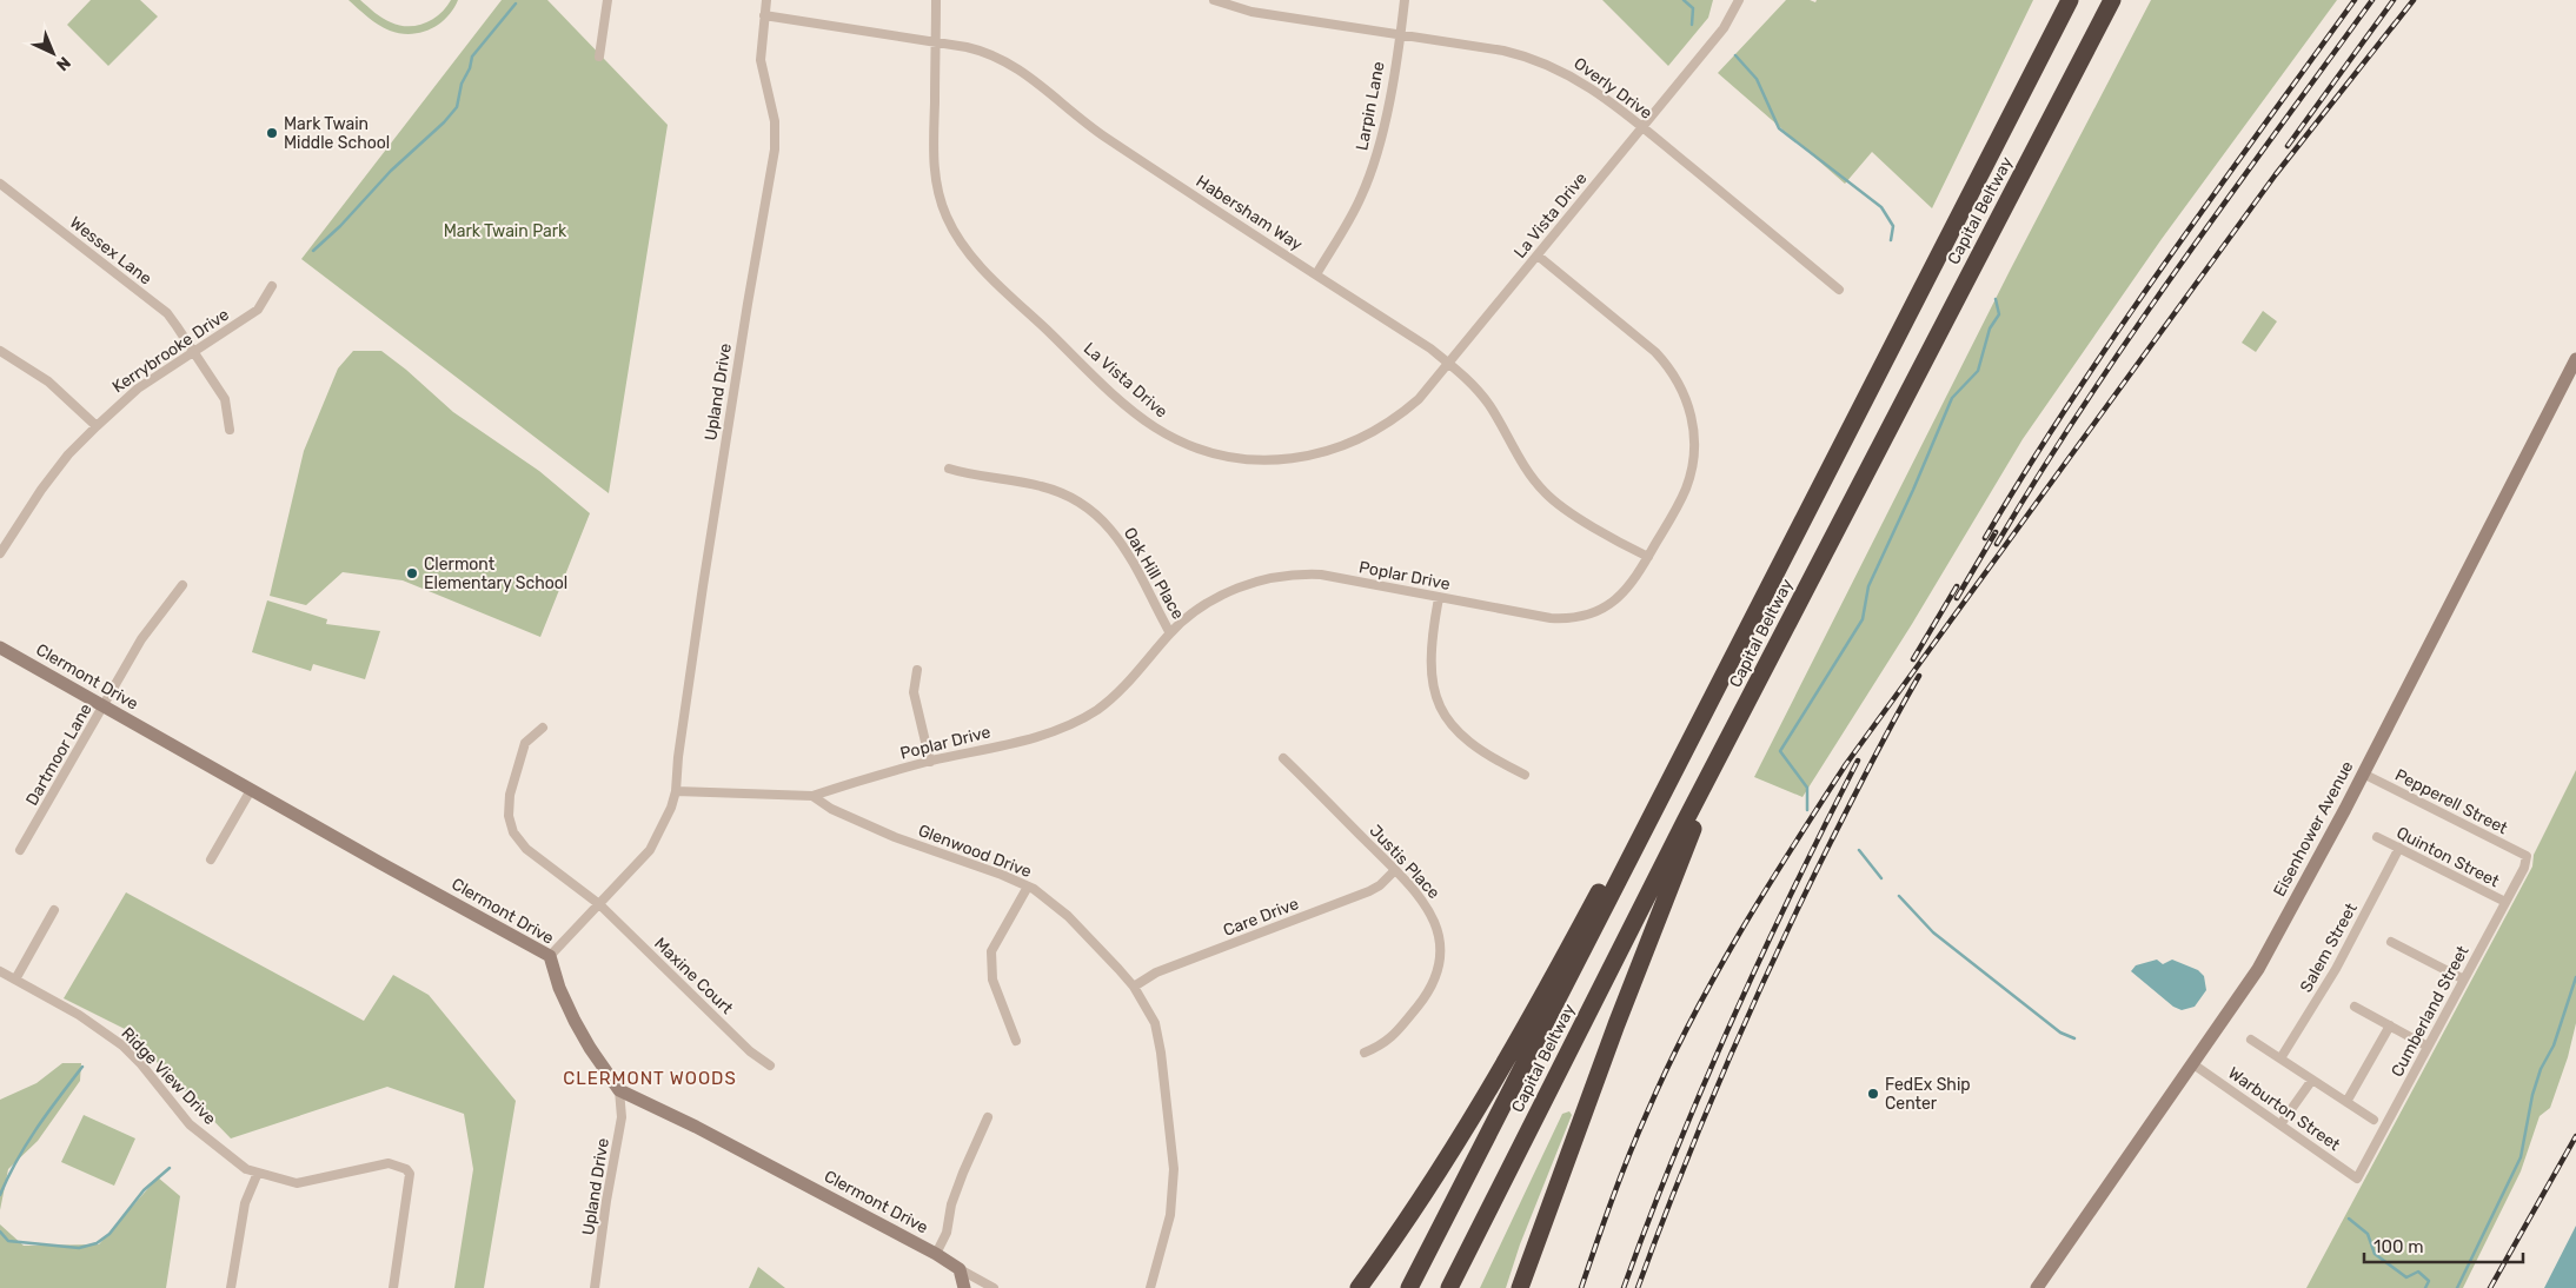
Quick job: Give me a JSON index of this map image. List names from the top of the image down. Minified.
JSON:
{"streets":{"highway":["Capital Beltway"],"street":["Overly Drive","Larpin Lane","Habersham Way","La Vista Drive","Wessex Lane","Kerrybrooke Drive","Upland Drive","Oak Hill Place","Poplar Drive","Clermont Drive","Dartmoor Lane","Pepperell Street","Eisenhower Avenue","Glenwood Drive","Quinton Street","Justis Place","Care Drive","Salem Street","Maxine Court","Cumberland Street","Ridge View Drive","Warburton Street"]},"crossings":[["Overly Drive","Larpin Lane"],["Overly Drive","La Vista Drive"],["Larpin Lane","Habersham Way"],["Habersham Way","La Vista Drive"],["Habersham Way","Upland Drive"],["Habersham Way","Poplar Drive"],["La Vista Drive","Poplar Drive"],["Wessex Lane","Kerrybrooke Drive"],["Upland Drive","Clermont Drive"],["Oak Hill Place","Poplar Drive"],["Poplar Drive","Glenwood Drive"],["Clermont Drive","Dartmoor Lane"],["Pepperell Street","Eisenhower Avenue"],["Pepperell Street","Cumberland Street"],["Eisenhower Avenue","Warburton Street"],["Glenwood Drive","Care Drive"],["Quinton Street","Salem Street"],["Quinton Street","Cumberland Street"],["Justis Place","Care Drive"],["Cumberland Street","Warburton Street"]],"districts":["CLERMONT WOODS"],"parks":["Mark Twain Park"],"places":["Mark Twain Middle School","Clermont Elementary School","FedEx Ship Center"],"scale_bar":"100 m","north":"bottom right"}
